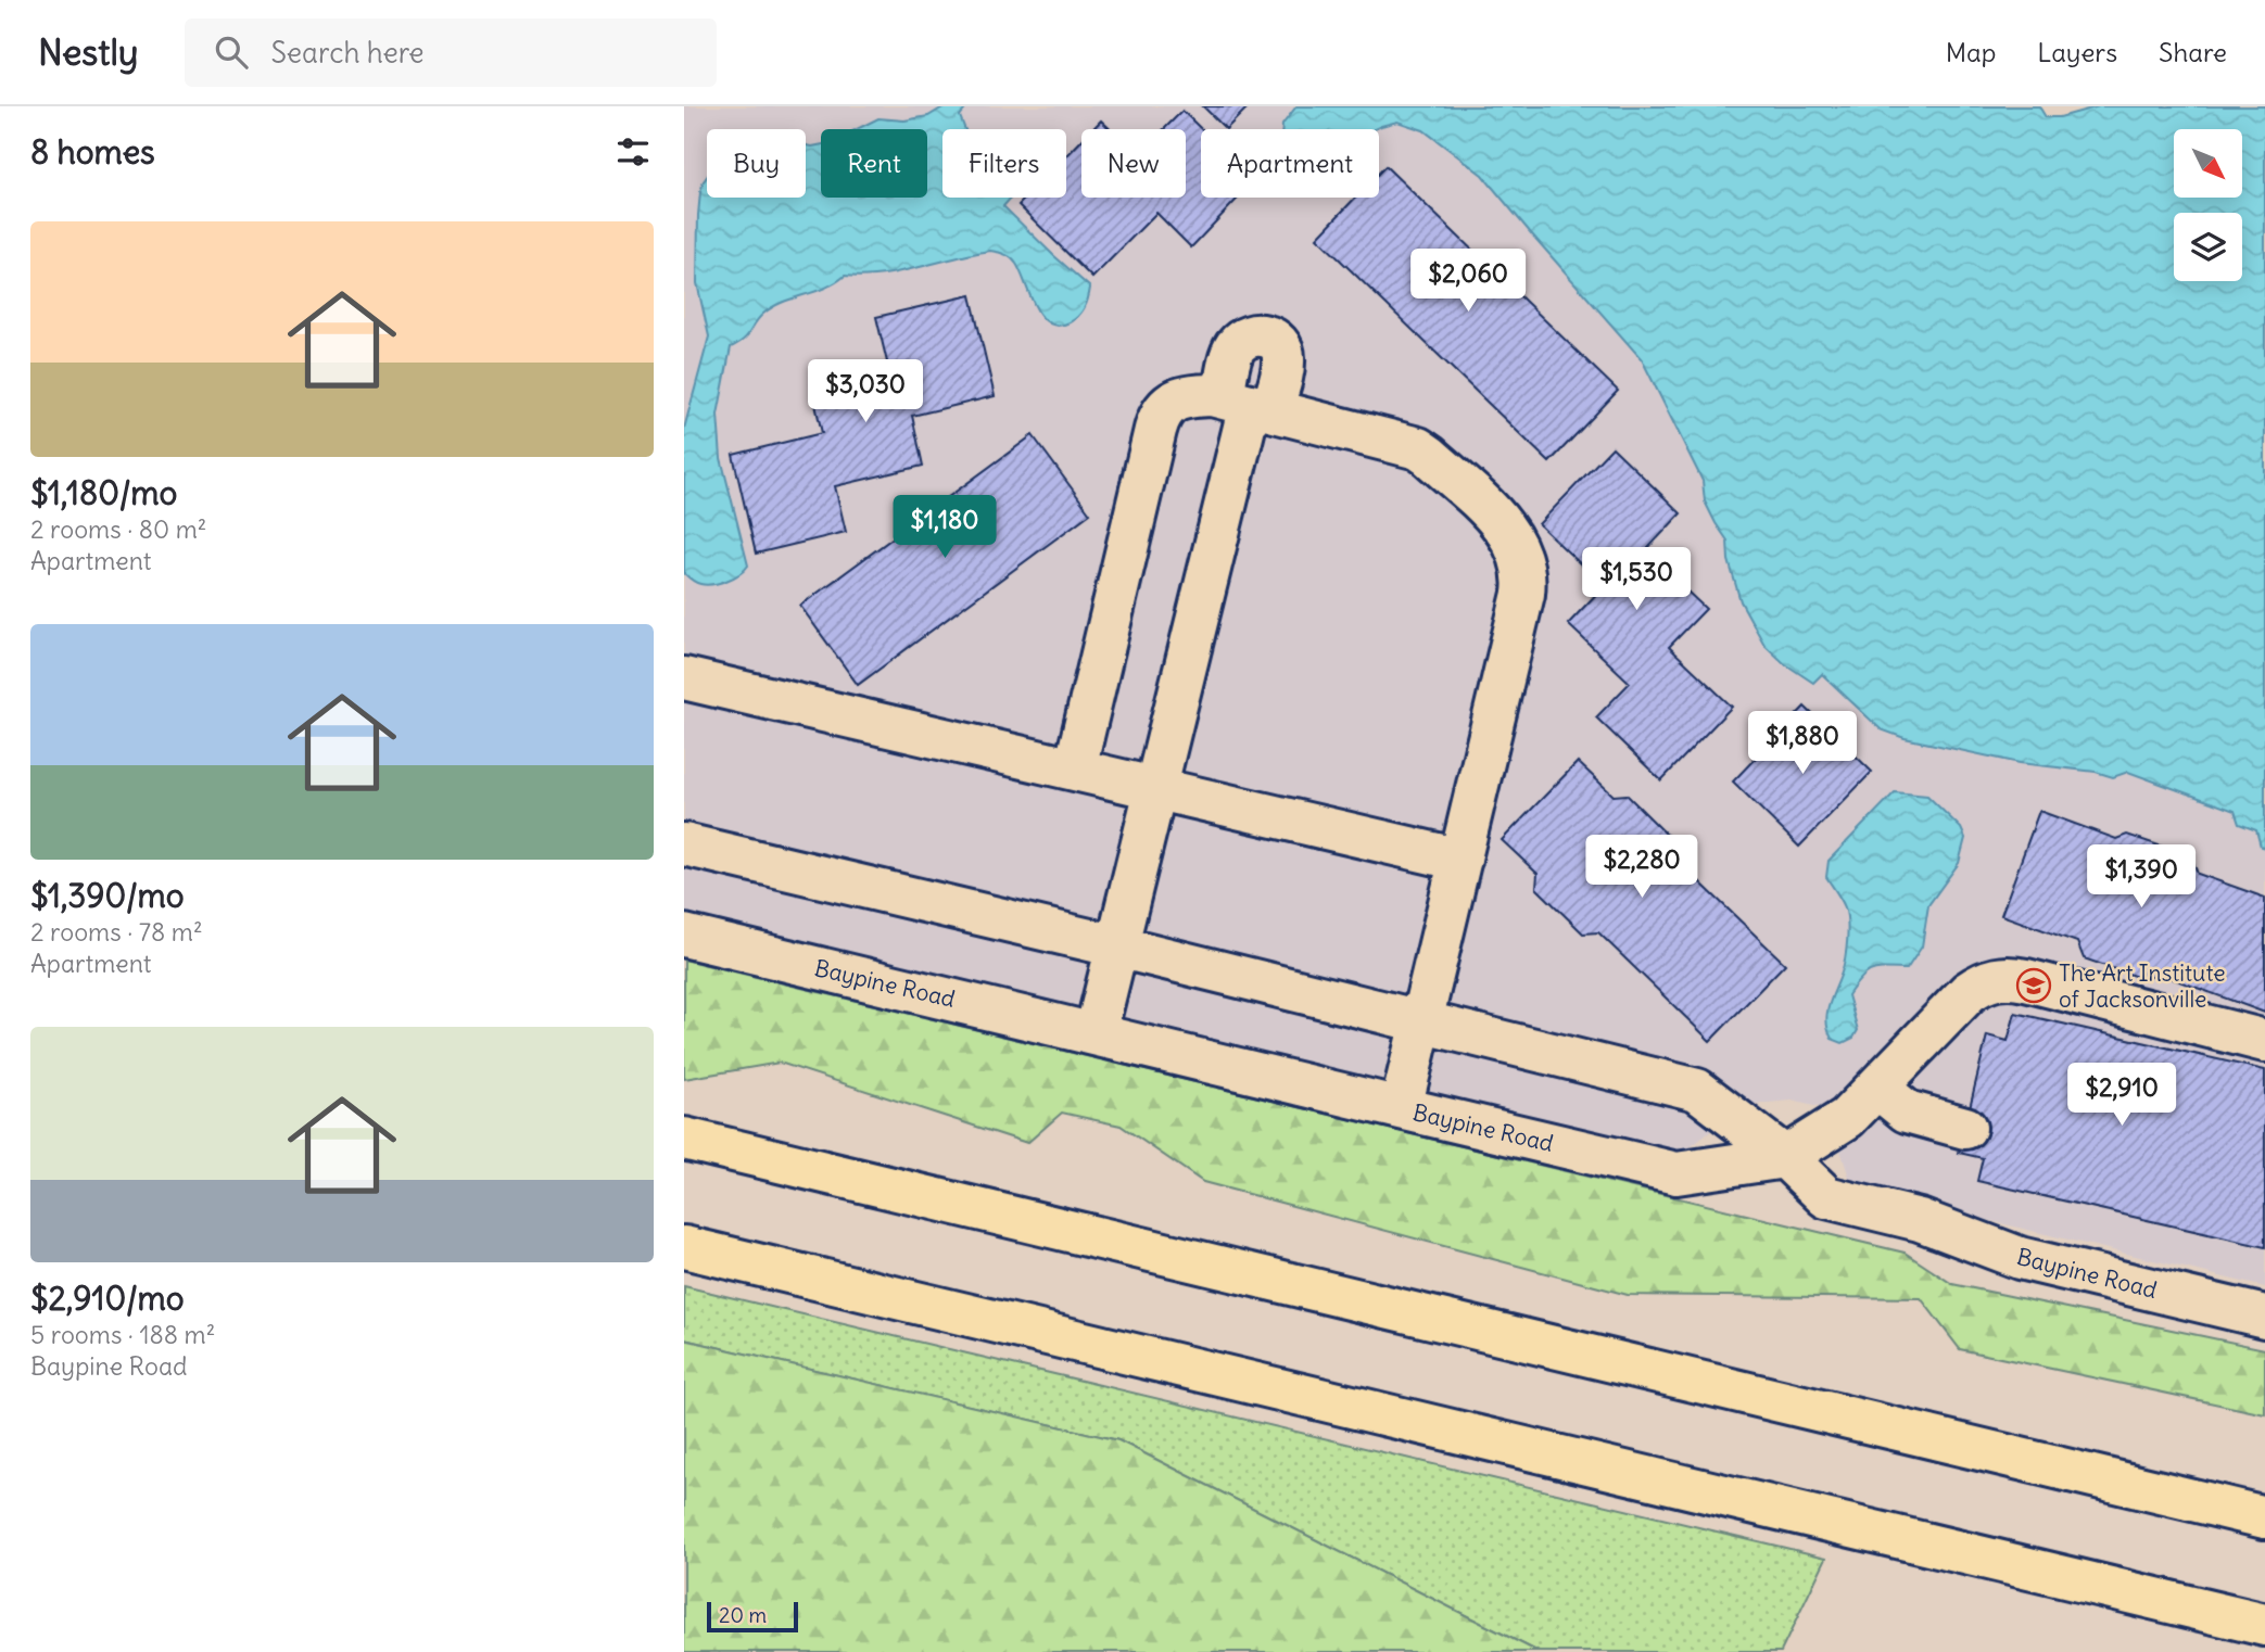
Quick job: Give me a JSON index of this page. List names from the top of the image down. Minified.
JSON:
{"streets":{"street":["Baypine Road"]},"places":{"school or university":["The Art Institute of Jacksonville"]},"scale_bar":"20 m","north":"bottom right","page":{"header":"Nestly","search":"Search here","nav":["Map","Layers","Share"],"heading":"8 homes","chip":["Buy","Rent","Filters","New","Apartment"],"list":[{"name":"$1,180/mo","note":"2 rooms · 80 m² · Apartment"},{"name":"$1,390/mo","note":"2 rooms · 78 m² · Apartment"},{"name":"$2,910/mo","note":"5 rooms · 188 m² · Baypine Road"}],"price":["$2,060","$3,030","$1,180","$1,530","$1,880","$2,280","$1,390","$2,910"],"scale":"20 m"}}
